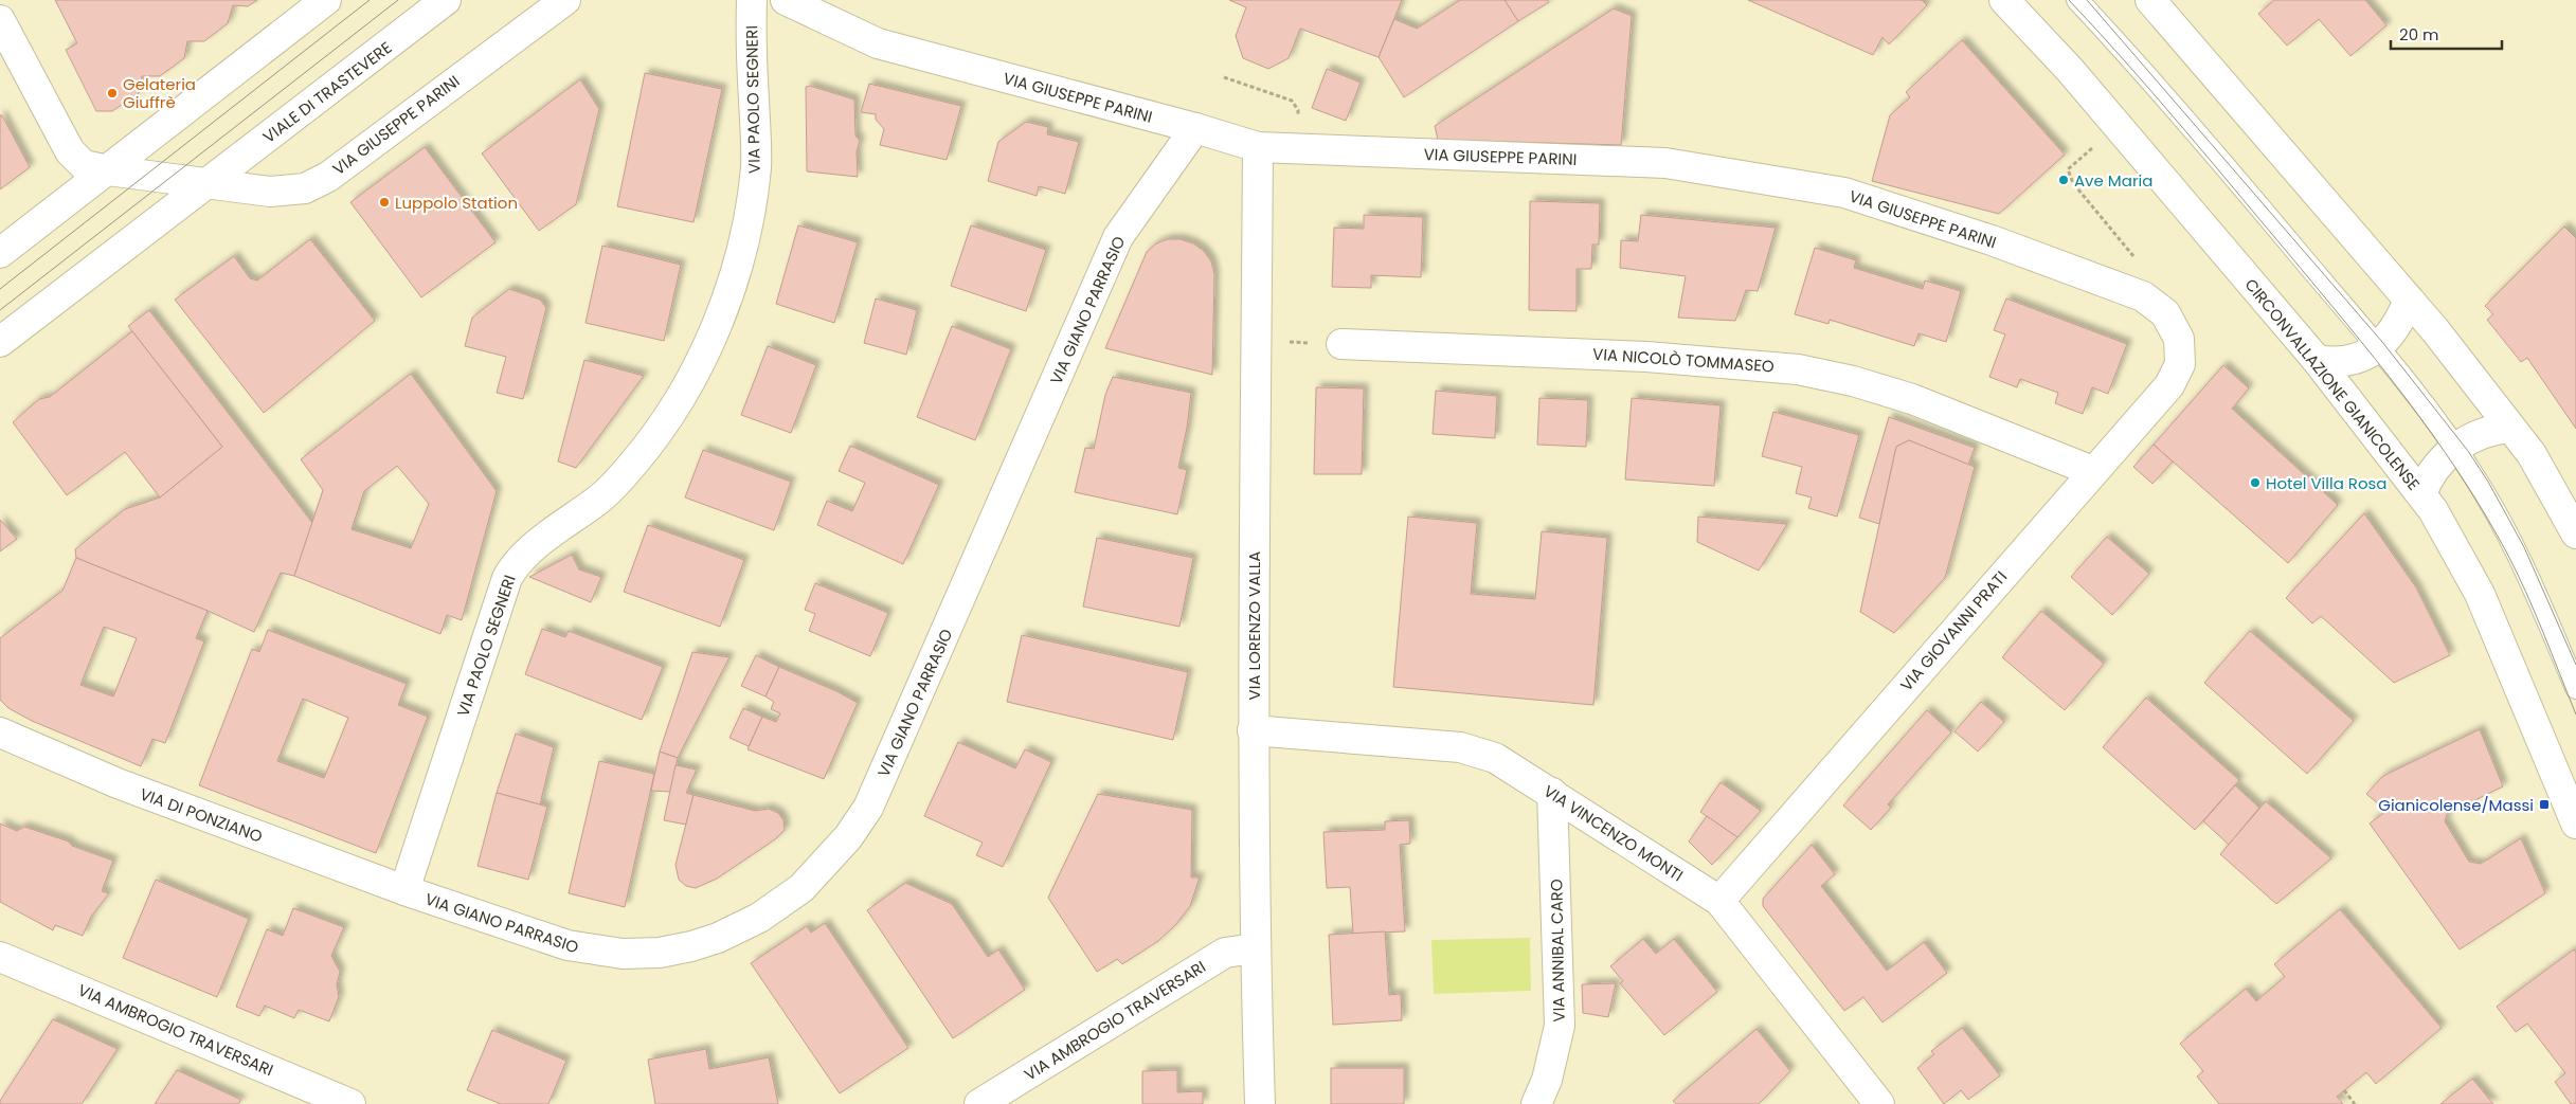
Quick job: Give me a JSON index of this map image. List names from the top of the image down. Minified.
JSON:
{"streets":{"street":["VIALE DI TRASTEVERE","VIA GIUSEPPE PARINI","VIA PAOLO SEGNERI","VIA GIANO PARRASIO","VIA NICOLÒ TOMMASEO","CIRCONVALLAZIONE GIANICOLENSE","VIA LORENZO VALLA","VIA GIOVANNI PRATI","VIA DI PONZIANO","VIA VINCENZO MONTI","VIA ANNIBAL CARO","VIA AMBROGIO TRAVERSARI"]},"crossings":[["VIALE DI TRASTEVERE","VIA GIUSEPPE PARINI"],["VIA GIUSEPPE PARINI","VIA GIANO PARRASIO"],["VIA GIUSEPPE PARINI","VIA LORENZO VALLA"],["VIA GIUSEPPE PARINI","VIA GIOVANNI PRATI"],["VIA PAOLO SEGNERI","VIA GIANO PARRASIO"],["VIA PAOLO SEGNERI","VIA DI PONZIANO"],["VIA GIANO PARRASIO","VIA DI PONZIANO"],["VIA NICOLÒ TOMMASEO","VIA GIOVANNI PRATI"],["VIA LORENZO VALLA","VIA VINCENZO MONTI"],["VIA LORENZO VALLA","VIA AMBROGIO TRAVERSARI"],["VIA GIOVANNI PRATI","VIA VINCENZO MONTI"],["VIA VINCENZO MONTI","VIA ANNIBAL CARO"]],"places":{"other":["Gelateria Giuffrè","Ave Maria","Luppolo Station","Hotel Villa Rosa"],"transit":["Gianicolense/Massi"]},"scale_bar":"20 m"}
